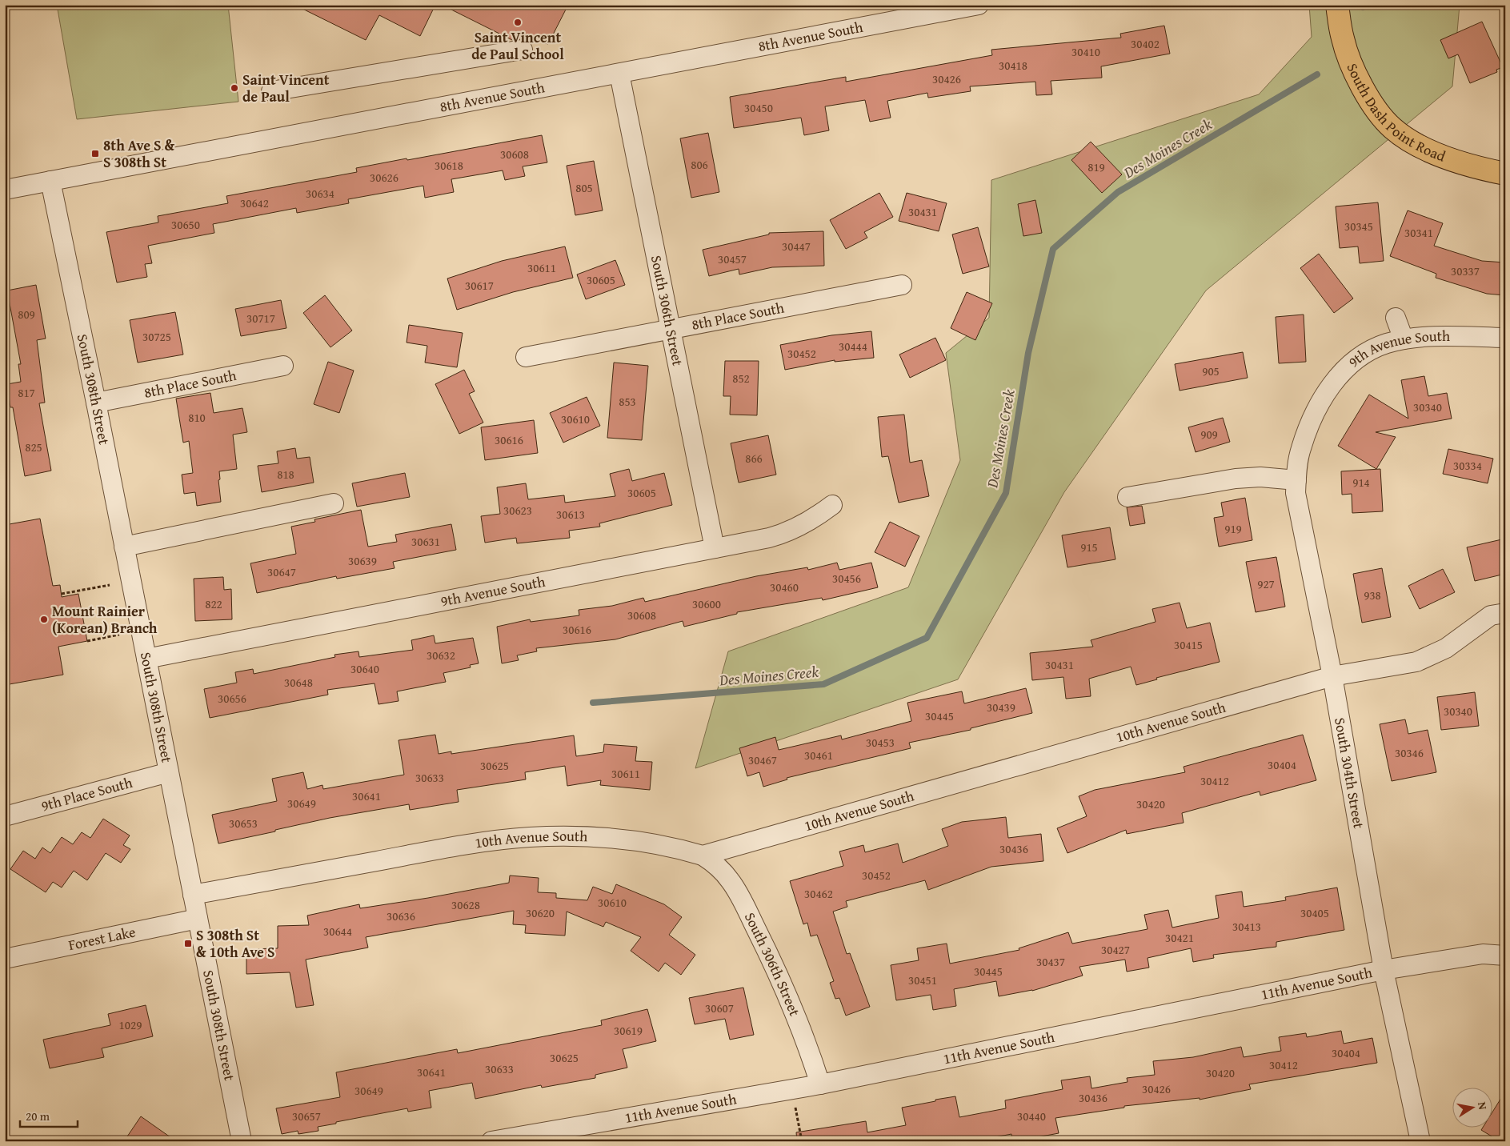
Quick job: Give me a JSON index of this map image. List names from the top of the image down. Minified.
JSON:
{"streets":{"main road":["South Dash Point Road"],"street":["8th Avenue South","South 306th Street","8th Place South","9th Avenue South","South 308th Street","10th Avenue South","South 304th Street","9th Place South","Forest Lake","11th Avenue South"]},"crossings":[["8th Avenue South","South 306th Street"],["8th Avenue South","South 308th Street"],["South 306th Street","8th Place South"],["South 306th Street","9th Avenue South"],["South 306th Street","10th Avenue South"],["South 306th Street","11th Avenue South"],["8th Place South","South 308th Street"],["9th Avenue South","South 308th Street"],["9th Avenue South","South 304th Street"],["South 308th Street","10th Avenue South"],["South 308th Street","9th Place South"],["South 308th Street","Forest Lake"],["10th Avenue South","South 304th Street"],["South 304th Street","11th Avenue South"]],"water":["Des Moines Creek"],"places":{"other":["Saint Vincent de Paul School","Saint Vincent de Paul","Mount Rainier (Korean) Branch"],"transit":["8th Ave S & S 308th St","S 308th St & 10th Ave S"]},"house_numbers":["30402","30410","30418","30426","30450","30608","806","30618","819","30626","805","30634","30642","30431","30650","30345","30341","30447","30457","30611","30337","30605","30617","809","30717","30725","30444","30452","905","852","817","853","30340","810","30610","909","30616","825","866","30334","818","914","30605","30623","30613","919","30631","915","30639","30647","30456","927","30460","938","822","30600","30608","30616","30415","30632","30431","30640","30648","30656","30439","30340","30445","30453","30346","30461","30467","30404","30625","30611","30633","30412","30641","30649","30420","30653","30436","30452","30462","30610","30628","30620","30405","30636","30413","30644","30421","30427","30437","30445","30451","30607","1029","30619","30404","30625","30412","30633","30641","30420","30426","30649","30436","30657","30440"],"scale_bar":"20 m","north":"right"}
